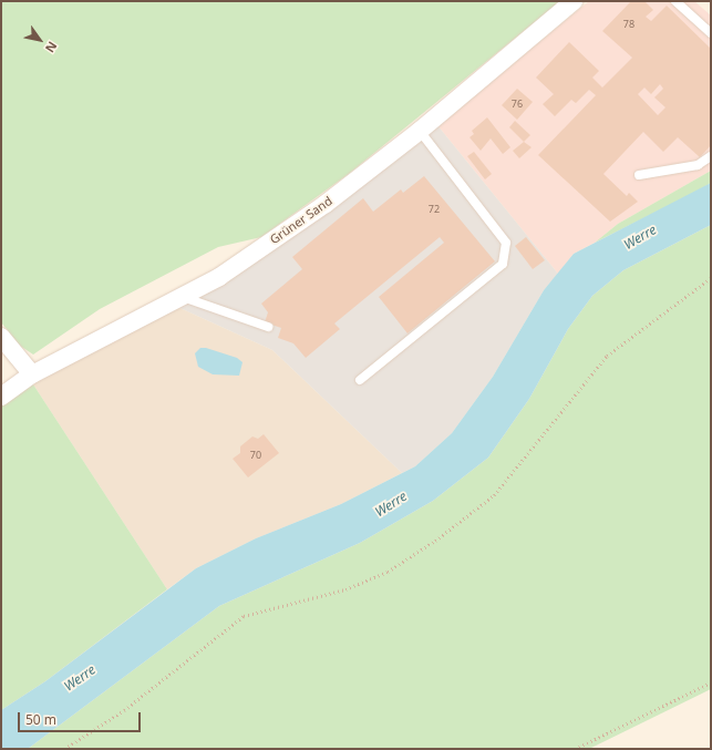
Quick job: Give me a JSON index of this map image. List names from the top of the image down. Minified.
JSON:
{"streets":{"street":["Grüner Sand"]},"water":["Werre"],"house_numbers":["78","76","72","70"],"scale_bar":"50 m","north":"bottom right"}
